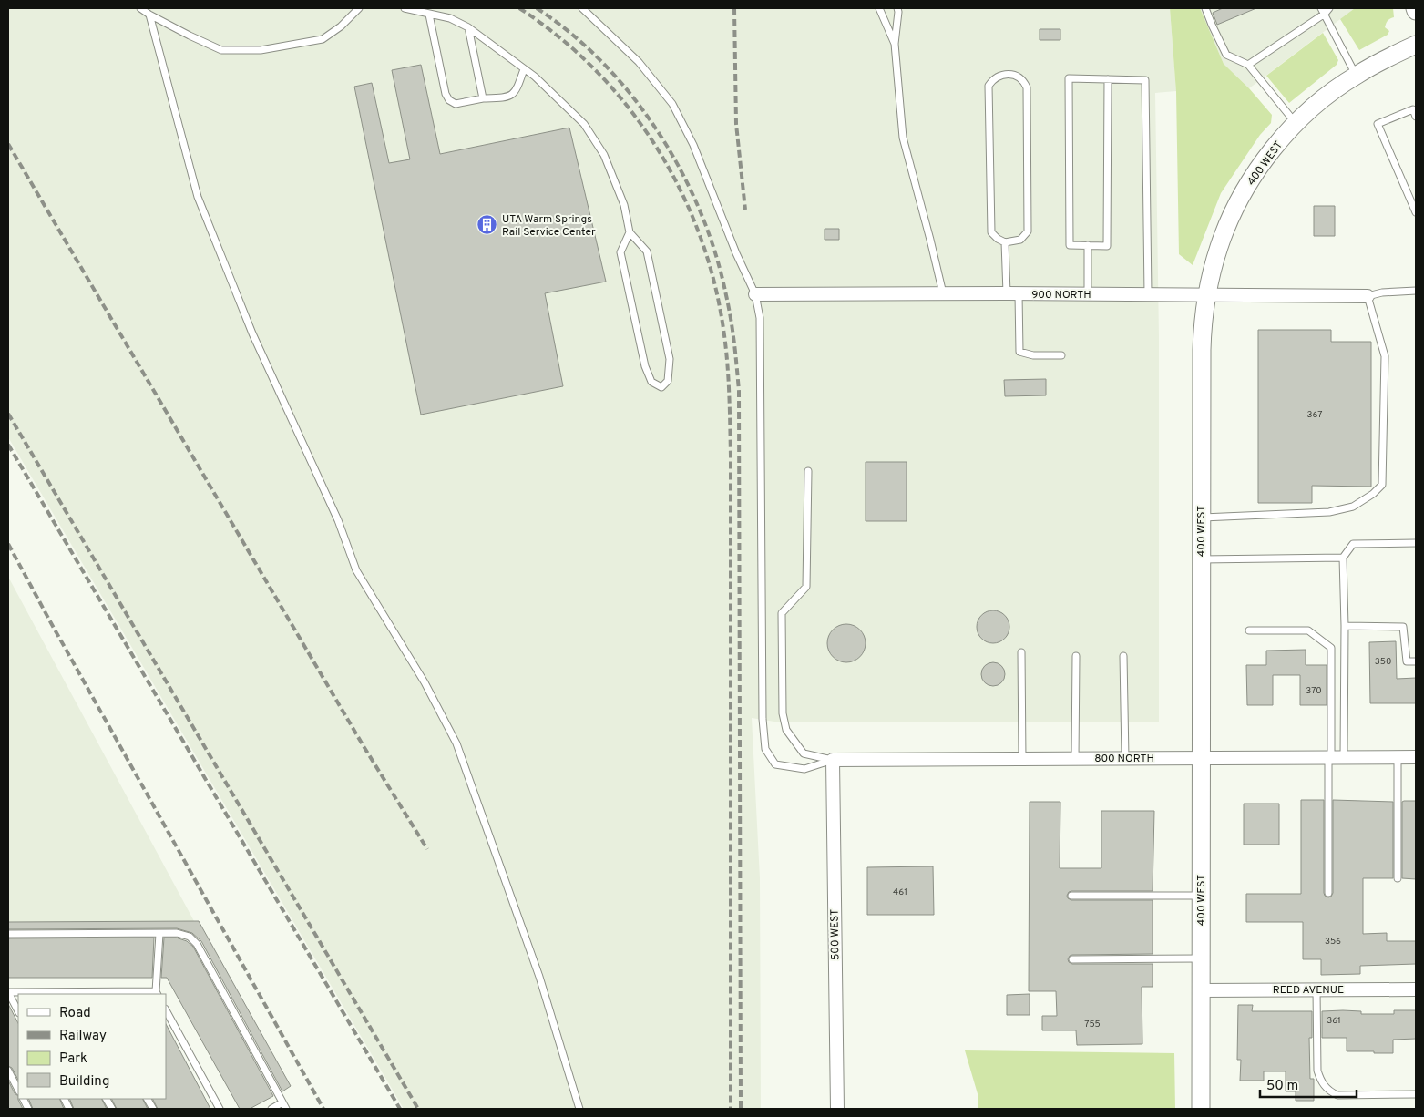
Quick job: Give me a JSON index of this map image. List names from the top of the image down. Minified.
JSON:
{"streets":{"street":["400 WEST","900 NORTH","800 NORTH","500 WEST","REED AVENUE"]},"crossings":[["400 WEST","900 NORTH"],["400 WEST","800 NORTH"],["400 WEST","REED AVENUE"],["800 NORTH","500 WEST"]],"places":{"building":["UTA Warm Springs Rail Service Center"]},"house_numbers":["367","350","370","461","356","361","755"],"legend":["Road","Railway","Park","Building"],"scale_bar":"50 m"}
